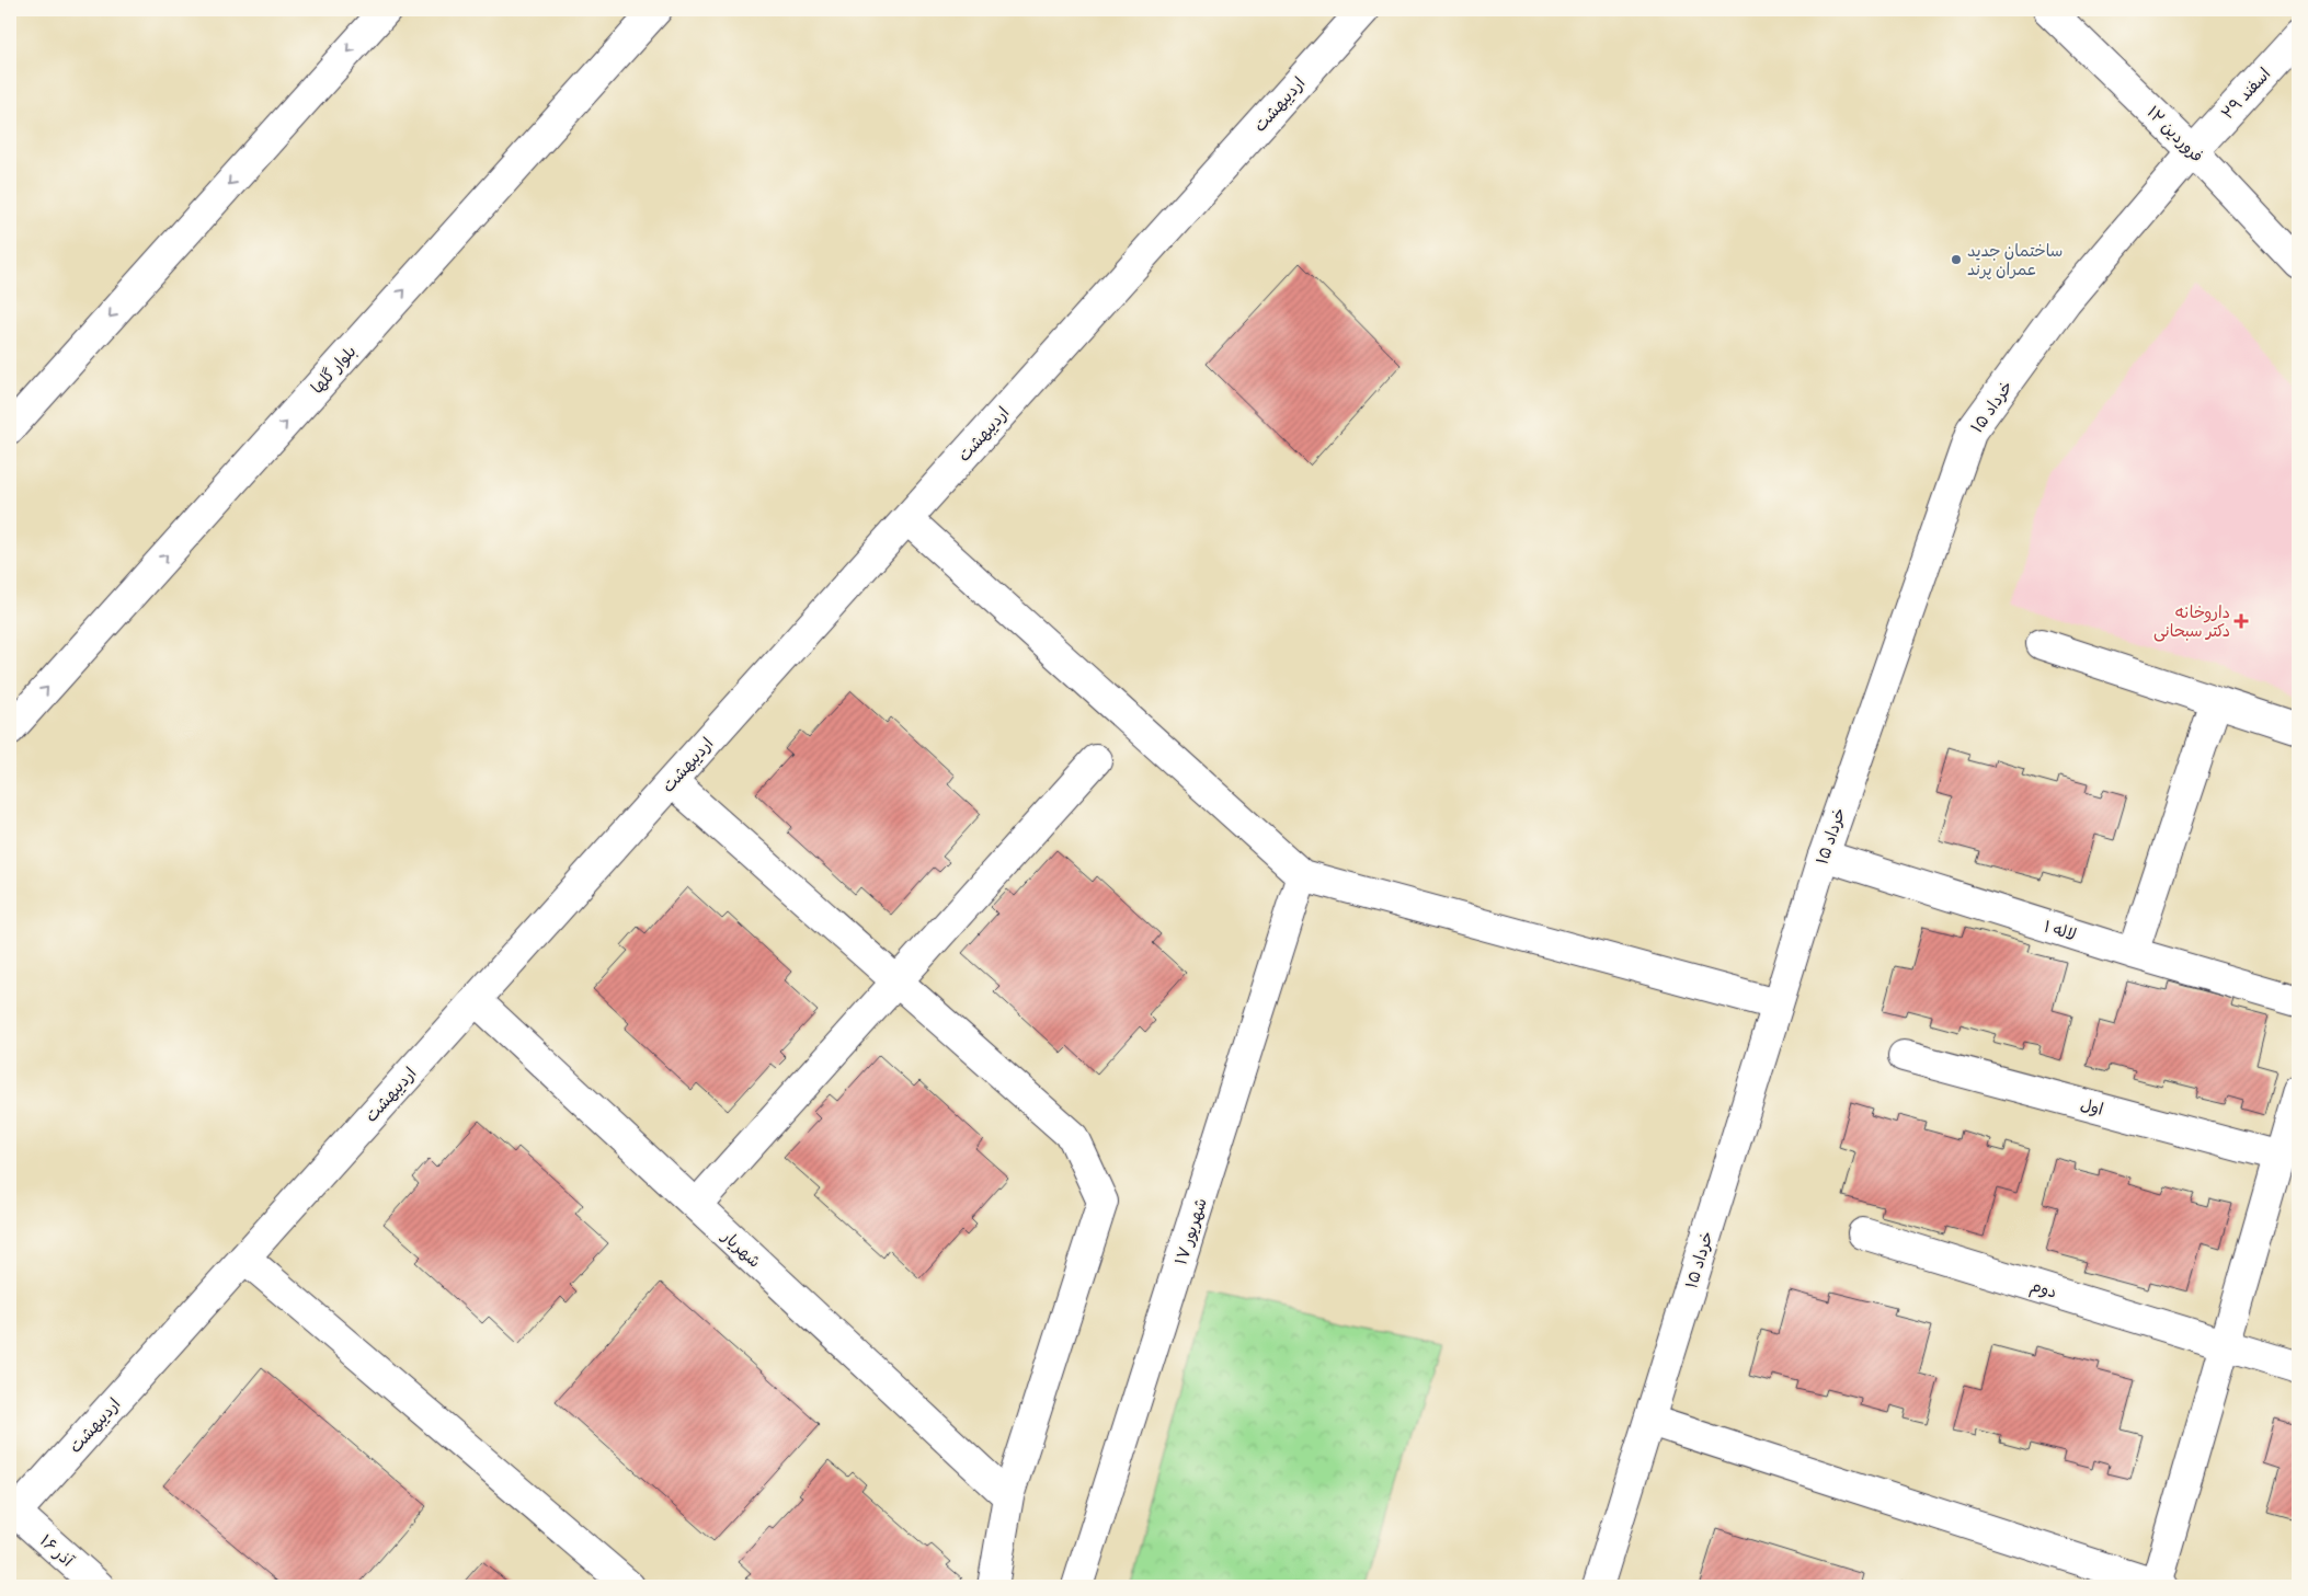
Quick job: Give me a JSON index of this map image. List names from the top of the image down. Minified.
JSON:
{"streets":{"street":["۲۹ اسفند","اردیبهشت","۱۲ فروردین","بلوار گلها","۱۵ خرداد","لاله ۱","اول","۱۷ شهریور","شهریار","دوم","۱۶ آذر"]},"crossings":[["۲۹ اسفند","۱۲ فروردین"],["۲۹ اسفند","۱۵ خرداد"],["اردیبهشت","شهریار"],["اردیبهشت","۱۶ آذر"],["۱۲ فروردین","۱۵ خرداد"],["۱۵ خرداد","لاله ۱"]],"places":{"other":["ساختمان جدید عمران پرند"],"health":["داروخانه دکتر سبحانی"]}}
